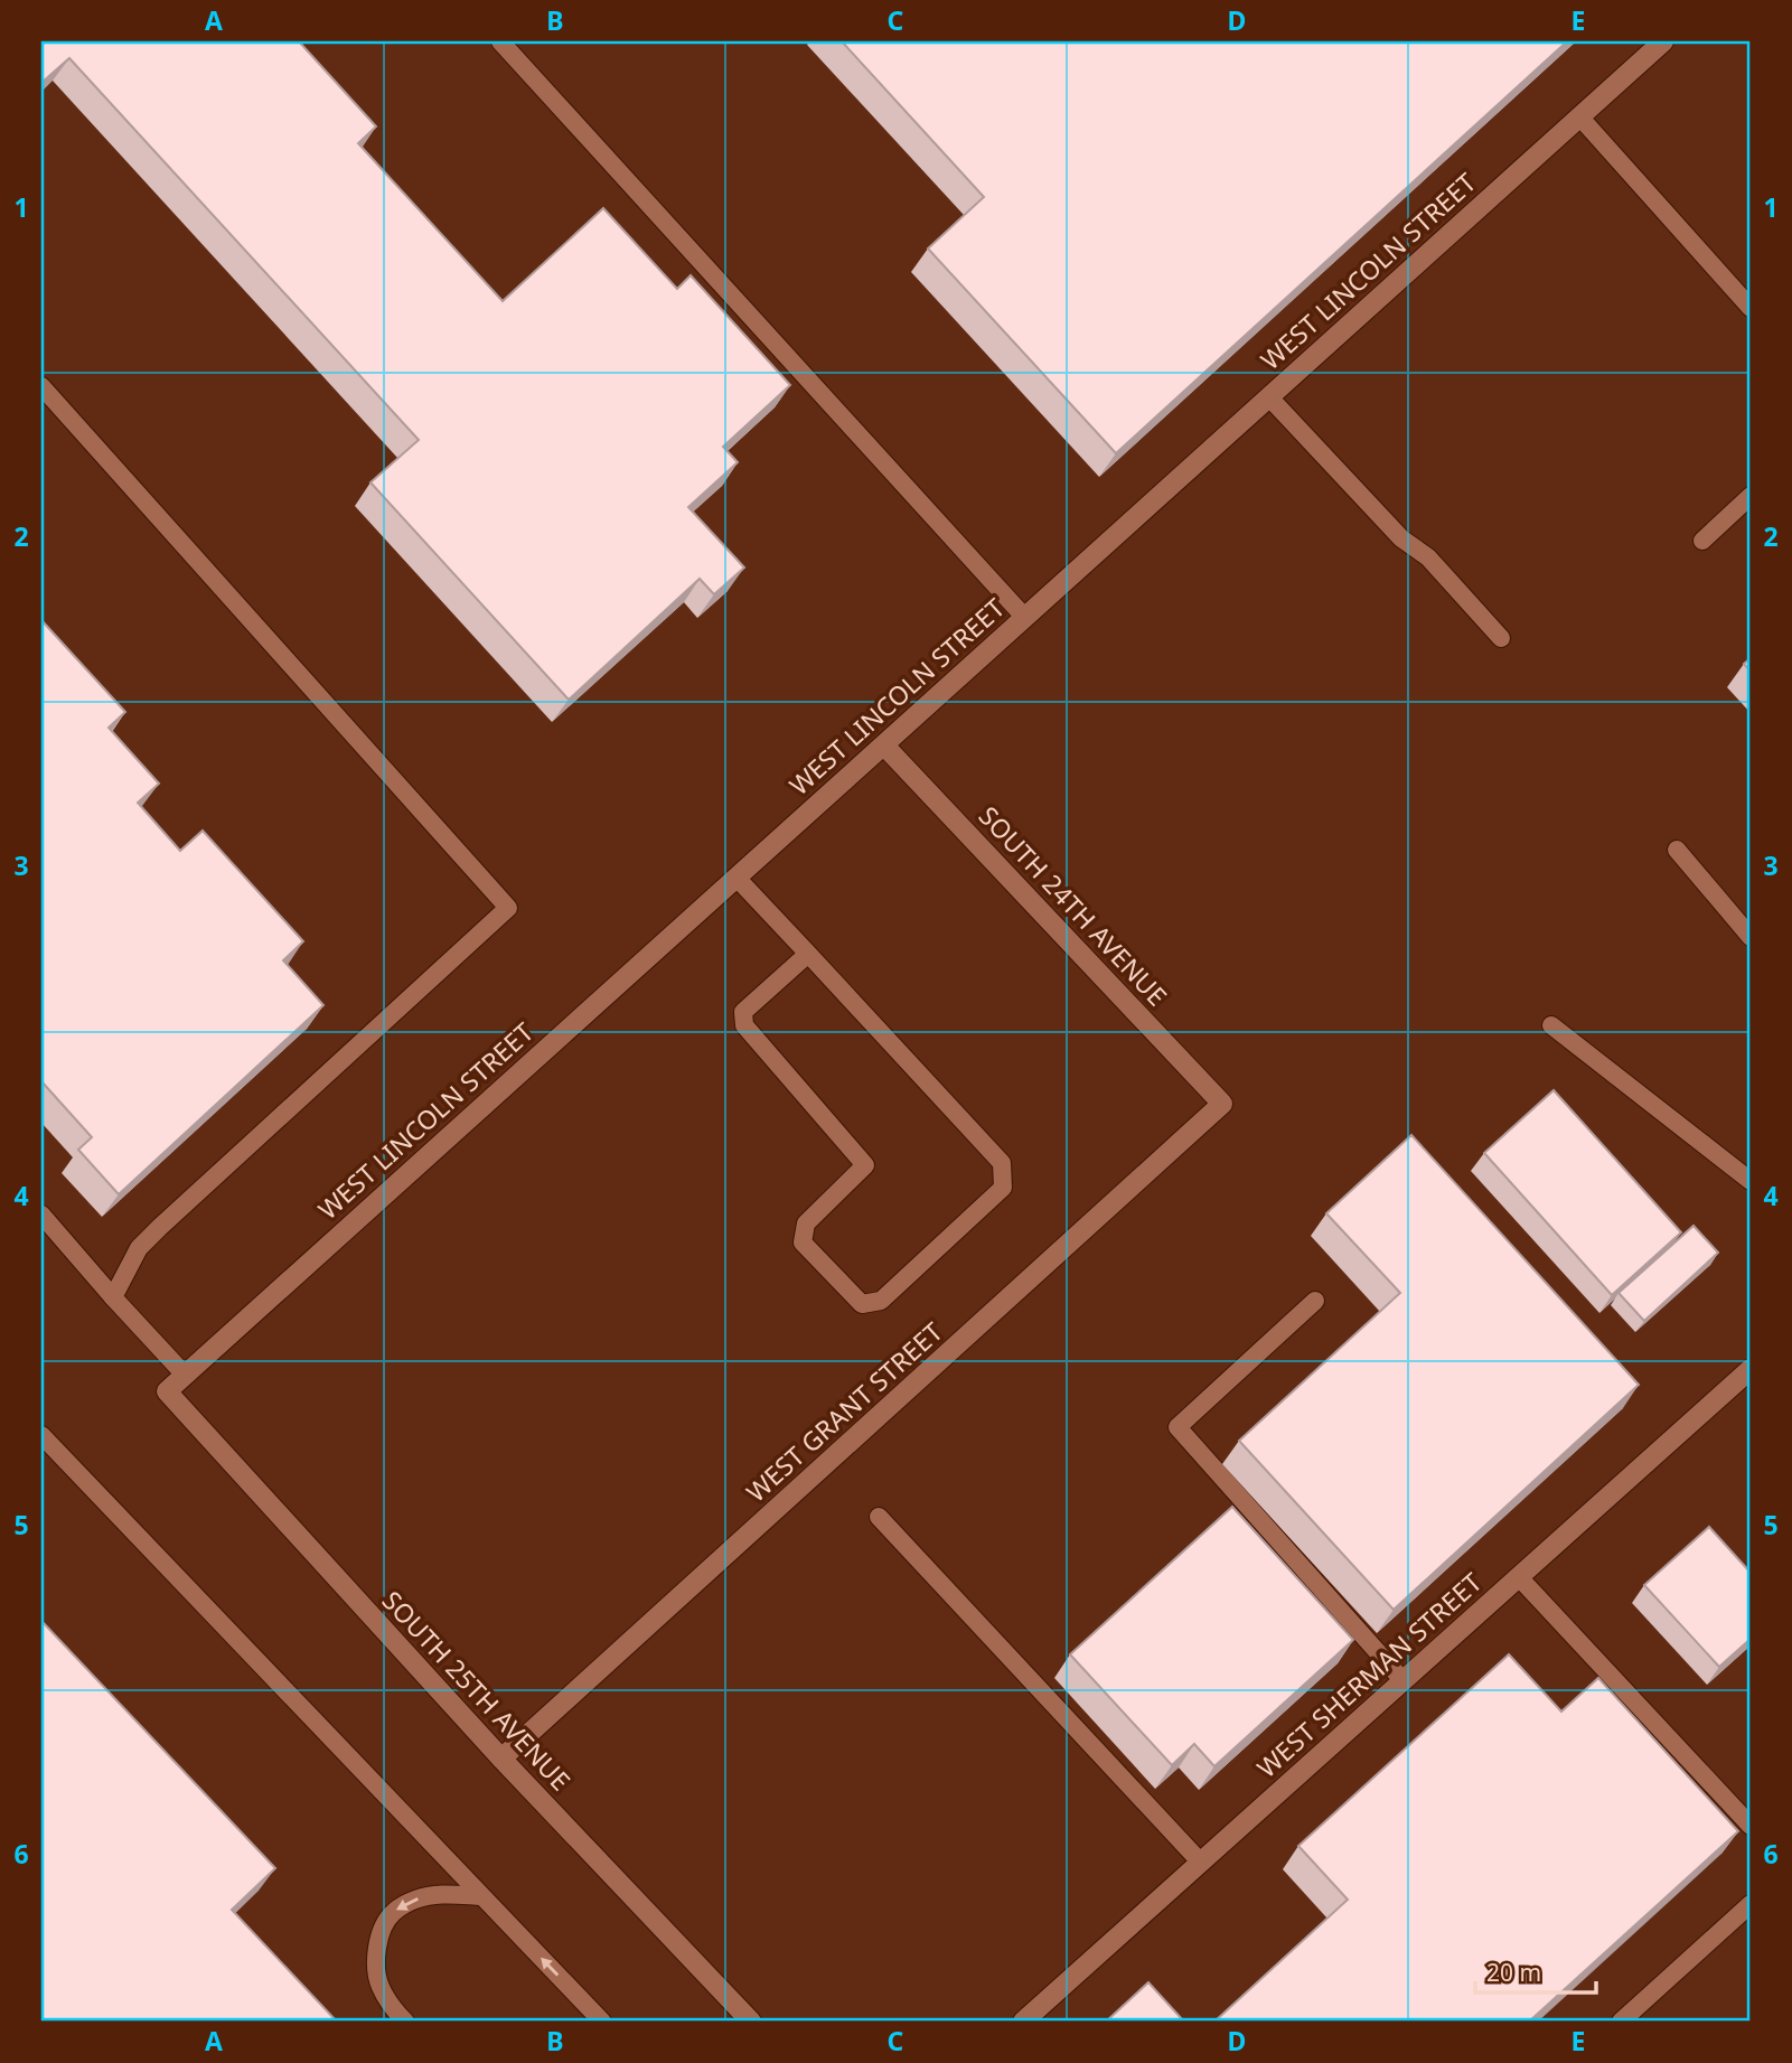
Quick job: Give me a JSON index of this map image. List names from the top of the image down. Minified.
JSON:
{"streets":{"street":["WEST LINCOLN STREET","SOUTH 24TH AVENUE","WEST GRANT STREET","WEST SHERMAN STREET","SOUTH 25TH AVENUE"]},"crossings":[["WEST LINCOLN STREET","SOUTH 24TH AVENUE"],["WEST LINCOLN STREET","SOUTH 25TH AVENUE"],["SOUTH 24TH AVENUE","WEST GRANT STREET"],["WEST GRANT STREET","SOUTH 25TH AVENUE"]],"scale_bar":"20 m","grid":{"columns":["A","B","C","D","E"],"rows":["1","2","3","4","5","6"]}}
